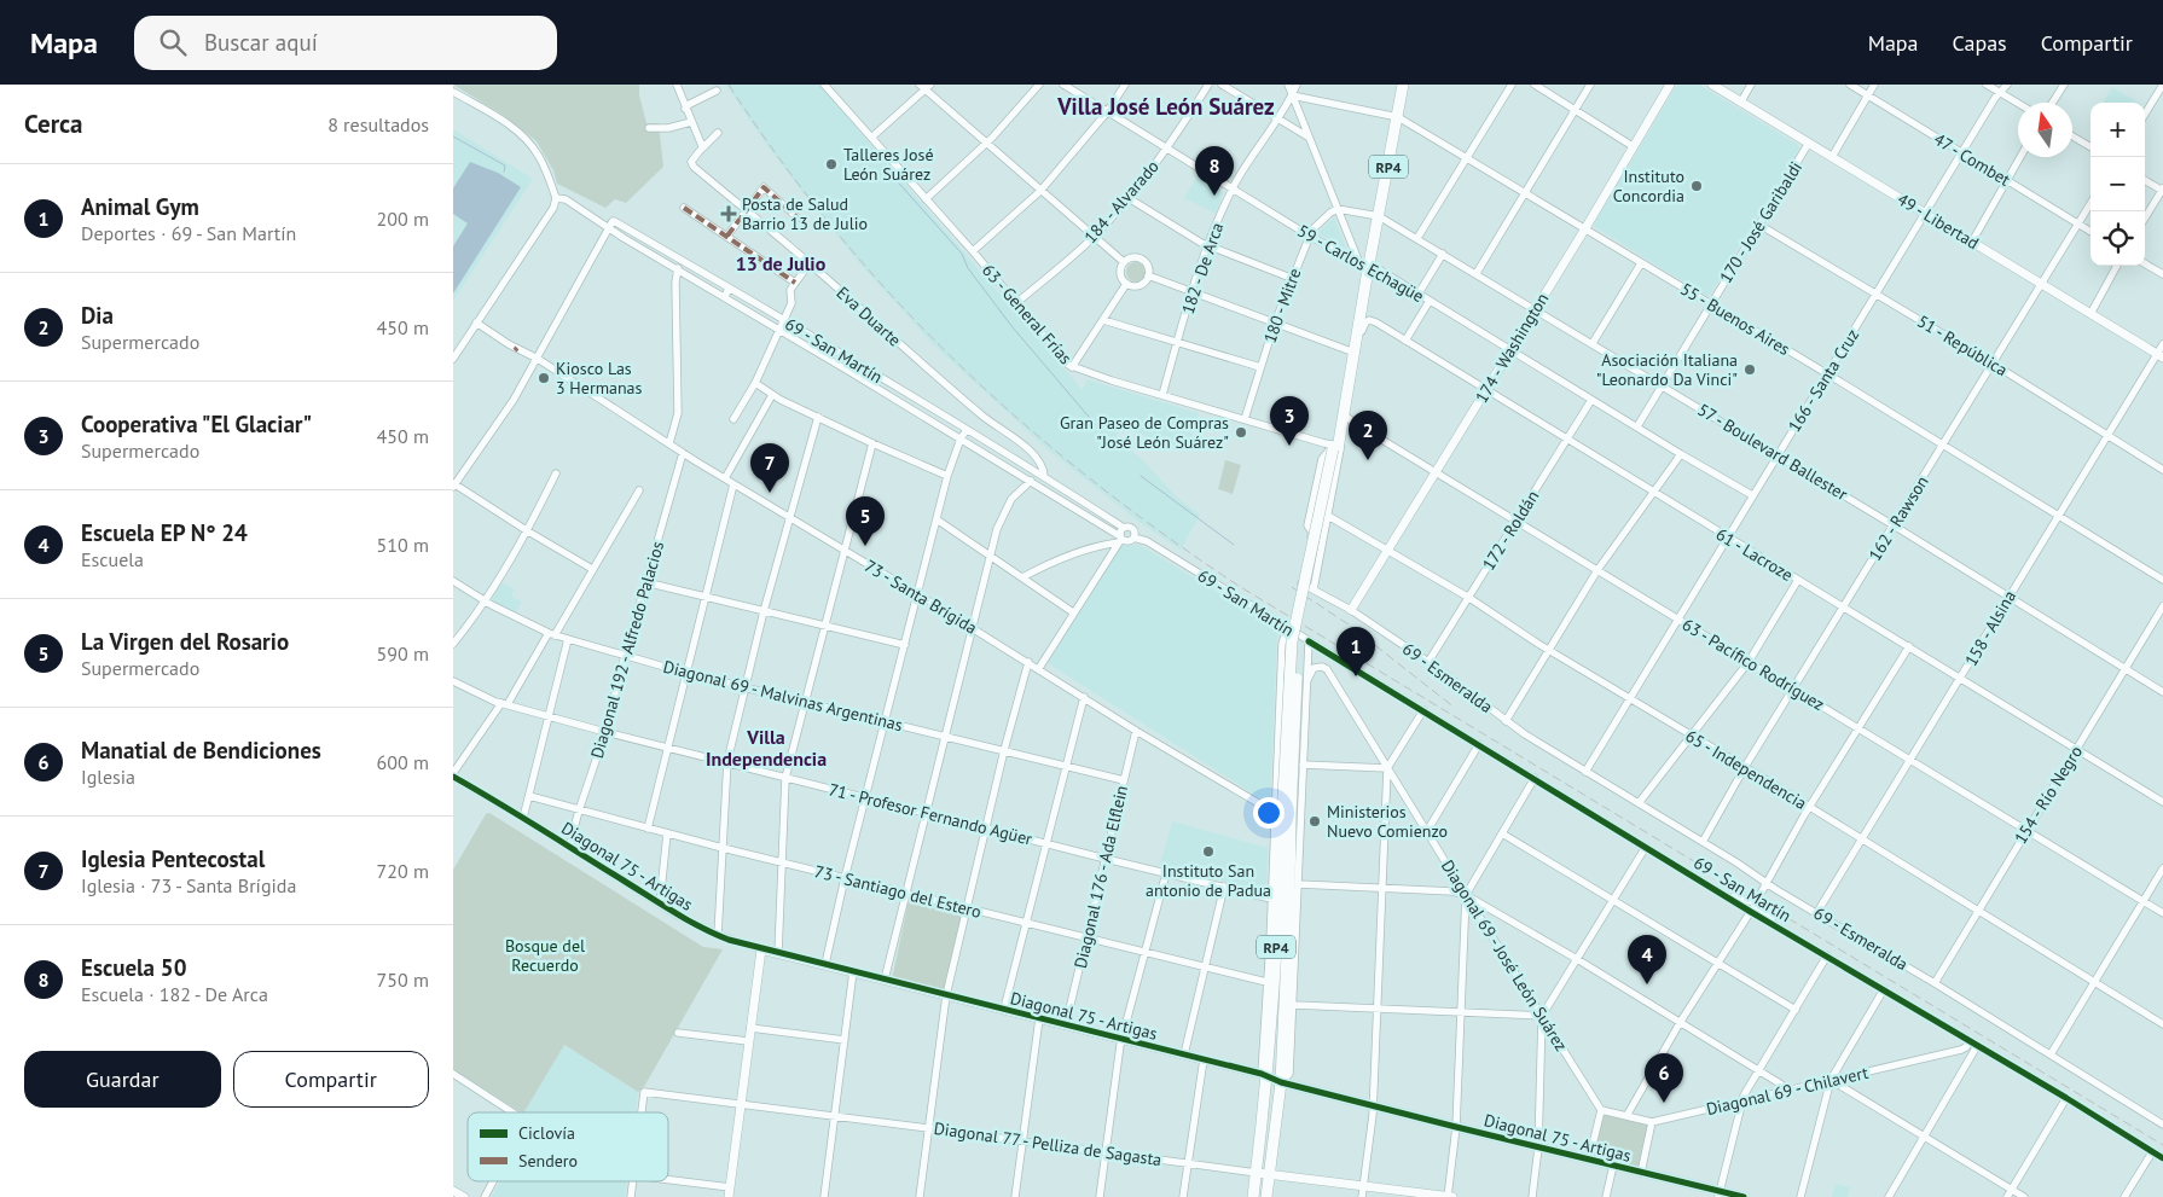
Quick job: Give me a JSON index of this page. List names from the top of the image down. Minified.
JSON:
{"streets":{"main road":["RP4"],"street":["47 - Combet","184 - Alvarado","49 - Libertad","170 - José Garibaldi","59 - Carlos Echagüe","182 - De Arca","180 - Mitre","63 - General Frías","Eva Duarte","55 - Buenos Aires","51 - República","174 - Washington","69 - San Martín","166 - Santa Cruz","57 - Boulevard Ballester","162 - Rawson","172 - Roldán","61 - Lacroze","73 - Santa Brígida","158 - Alsina","Diagonal 192 - Alfredo Palacios","63 - Pacífico Rodríguez","69 - Esmeralda","Diagonal 69 - Malvinas Argentinas","65 - Independencia","154 - Río Negro","71 - Profesor Fernando Agüer","Diagonal 75 - Artigas","Diagonal 176 - Ada Elflein","73 - Santiago del Estero","Diagonal 69 - José León Suárez","Diagonal 69 - Chilavert","Diagonal 77 - Pelliza de Sagasta"]},"crossings":[["47 - Combet","166 - Santa Cruz"],["47 - Combet","162 - Rawson"],["RP4","59 - Carlos Echagüe"],["RP4","63 - General Frías"],["RP4","55 - Buenos Aires"],["RP4","57 - Boulevard Ballester"],["RP4","61 - Lacroze"],["RP4","73 - Santa Brígida"],["RP4","63 - Pacífico Rodríguez"],["RP4","Diagonal 75 - Artigas"],["RP4","Diagonal 77 - Pelliza de Sagasta"],["184 - Alvarado","59 - Carlos Echagüe"],["184 - Alvarado","63 - General Frías"],["49 - Libertad","170 - José Garibaldi"],["49 - Libertad","166 - Santa Cruz"],["49 - Libertad","162 - Rawson"],["49 - Libertad","158 - Alsina"],["170 - José Garibaldi","59 - Carlos Echagüe"],["170 - José Garibaldi","55 - Buenos Aires"],["170 - José Garibaldi","51 - República"],["170 - José Garibaldi","57 - Boulevard Ballester"],["59 - Carlos Echagüe","182 - De Arca"],["59 - Carlos Echagüe","180 - Mitre"],["59 - Carlos Echagüe","174 - Washington"],["59 - Carlos Echagüe","166 - Santa Cruz"],["59 - Carlos Echagüe","172 - Roldán"],["182 - De Arca","63 - General Frías"],["182 - De Arca","55 - Buenos Aires"],["180 - Mitre","63 - General Frías"],["Eva Duarte","69 - San Martín"],["55 - Buenos Aires","174 - Washington"],["55 - Buenos Aires","166 - Santa Cruz"],["55 - Buenos Aires","162 - Rawson"],["55 - Buenos Aires","158 - Alsina"],["51 - República","166 - Santa Cruz"],["51 - República","162 - Rawson"],["51 - República","158 - Alsina"],["174 - Washington","57 - Boulevard Ballester"],["174 - Washington","61 - Lacroze"],["174 - Washington","63 - Pacífico Rodríguez"],["174 - Washington","69 - Esmeralda"],["174 - Washington","65 - Independencia"],["69 - San Martín","Diagonal 69 - Chilavert"],["166 - Santa Cruz","57 - Boulevard Ballester"],["166 - Santa Cruz","61 - Lacroze"],["166 - Santa Cruz","63 - Pacífico Rodríguez"],["166 - Santa Cruz","69 - Esmeralda"],["166 - Santa Cruz","65 - Independencia"],["57 - Boulevard Ballester","162 - Rawson"],["57 - Boulevard Ballester","158 - Alsina"],["57 - Boulevard Ballester","154 - Río Negro"],["162 - Rawson","61 - Lacroze"],["162 - Rawson","63 - Pacífico Rodríguez"],["162 - Rawson","69 - Esmeralda"],["162 - Rawson","65 - Independencia"],["172 - Roldán","61 - Lacroze"],["172 - Roldán","63 - Pacífico Rodríguez"],["172 - Roldán","69 - Esmeralda"],["172 - Roldán","65 - Independencia"],["61 - Lacroze","158 - Alsina"],["61 - Lacroze","154 - Río Negro"],["73 - Santa Brígida","Diagonal 192 - Alfredo Palacios"],["73 - Santa Brígida","Diagonal 176 - Ada Elflein"],["158 - Alsina","63 - Pacífico Rodríguez"],["158 - Alsina","69 - Esmeralda"],["158 - Alsina","65 - Independencia"],["Diagonal 192 - Alfredo Palacios","Diagonal 69 - Malvinas Argentinas"],["Diagonal 192 - Alfredo Palacios","71 - Profesor Fernando Agüer"],["Diagonal 192 - Alfredo Palacios","Diagonal 75 - Artigas"],["Diagonal 192 - Alfredo Palacios","73 - Santiago del Estero"],["63 - Pacífico Rodríguez","154 - Río Negro"],["69 - Esmeralda","154 - Río Negro"],["Diagonal 69 - Malvinas Argentinas","Diagonal 176 - Ada Elflein"],["65 - Independencia","154 - Río Negro"],["71 - Profesor Fernando Agüer","Diagonal 176 - Ada Elflein"],["Diagonal 75 - Artigas","Diagonal 176 - Ada Elflein"],["Diagonal 176 - Ada Elflein","73 - Santiago del Estero"],["Diagonal 69 - José León Suárez","Diagonal 69 - Chilavert"]],"districts":["Villa José León Suárez","13 de Julio","Villa Independencia"],"parks":["Bosque del Recuerdo"],"places":{"other":["Talleres José León Suárez","Instituto Concordia","Asociación Italiana \"Leonardo Da Vinci\"","Kiosco Las 3 Hermanas","Gran Paseo de Compras \"José León Suárez\"","Ministerios Nuevo Comienzo","Instituto San antonio de Padua"],"health":["Posta de Salud Barrio 13 de Julio"]},"legend":["Ciclovía","Sendero"],"north":"top","page":{"header":"Mapa","search":"Buscar aquí","nav":["Mapa","Capas","Compartir"],"heading":["Cerca","8 resultados"],"map_buttons":["+","−"],"pins":["8","3","2","7","5","1","4","6"],"list":[{"mark":"1","name":"Animal Gym","note":"Deportes · 69 - San Martín","value":"200 m"},{"mark":"2","name":"Dia","note":"Supermercado","value":"450 m"},{"mark":"3","name":"Cooperativa \"El Glaciar\"","note":"Supermercado","value":"450 m"},{"mark":"4","name":"Escuela EP N° 24","note":"Escuela","value":"510 m"},{"mark":"5","name":"La Virgen del Rosario","note":"Supermercado","value":"590 m"},{"mark":"6","name":"Manatial de Bendiciones","note":"Iglesia","value":"600 m"},{"mark":"7","name":"Iglesia Pentecostal","note":"Iglesia · 73 - Santa Brígida","value":"720 m"},{"mark":"8","name":"Escuela 50","note":"Escuela · 182 - De Arca","value":"750 m"}],"buttons":["Guardar","Compartir"]}}
